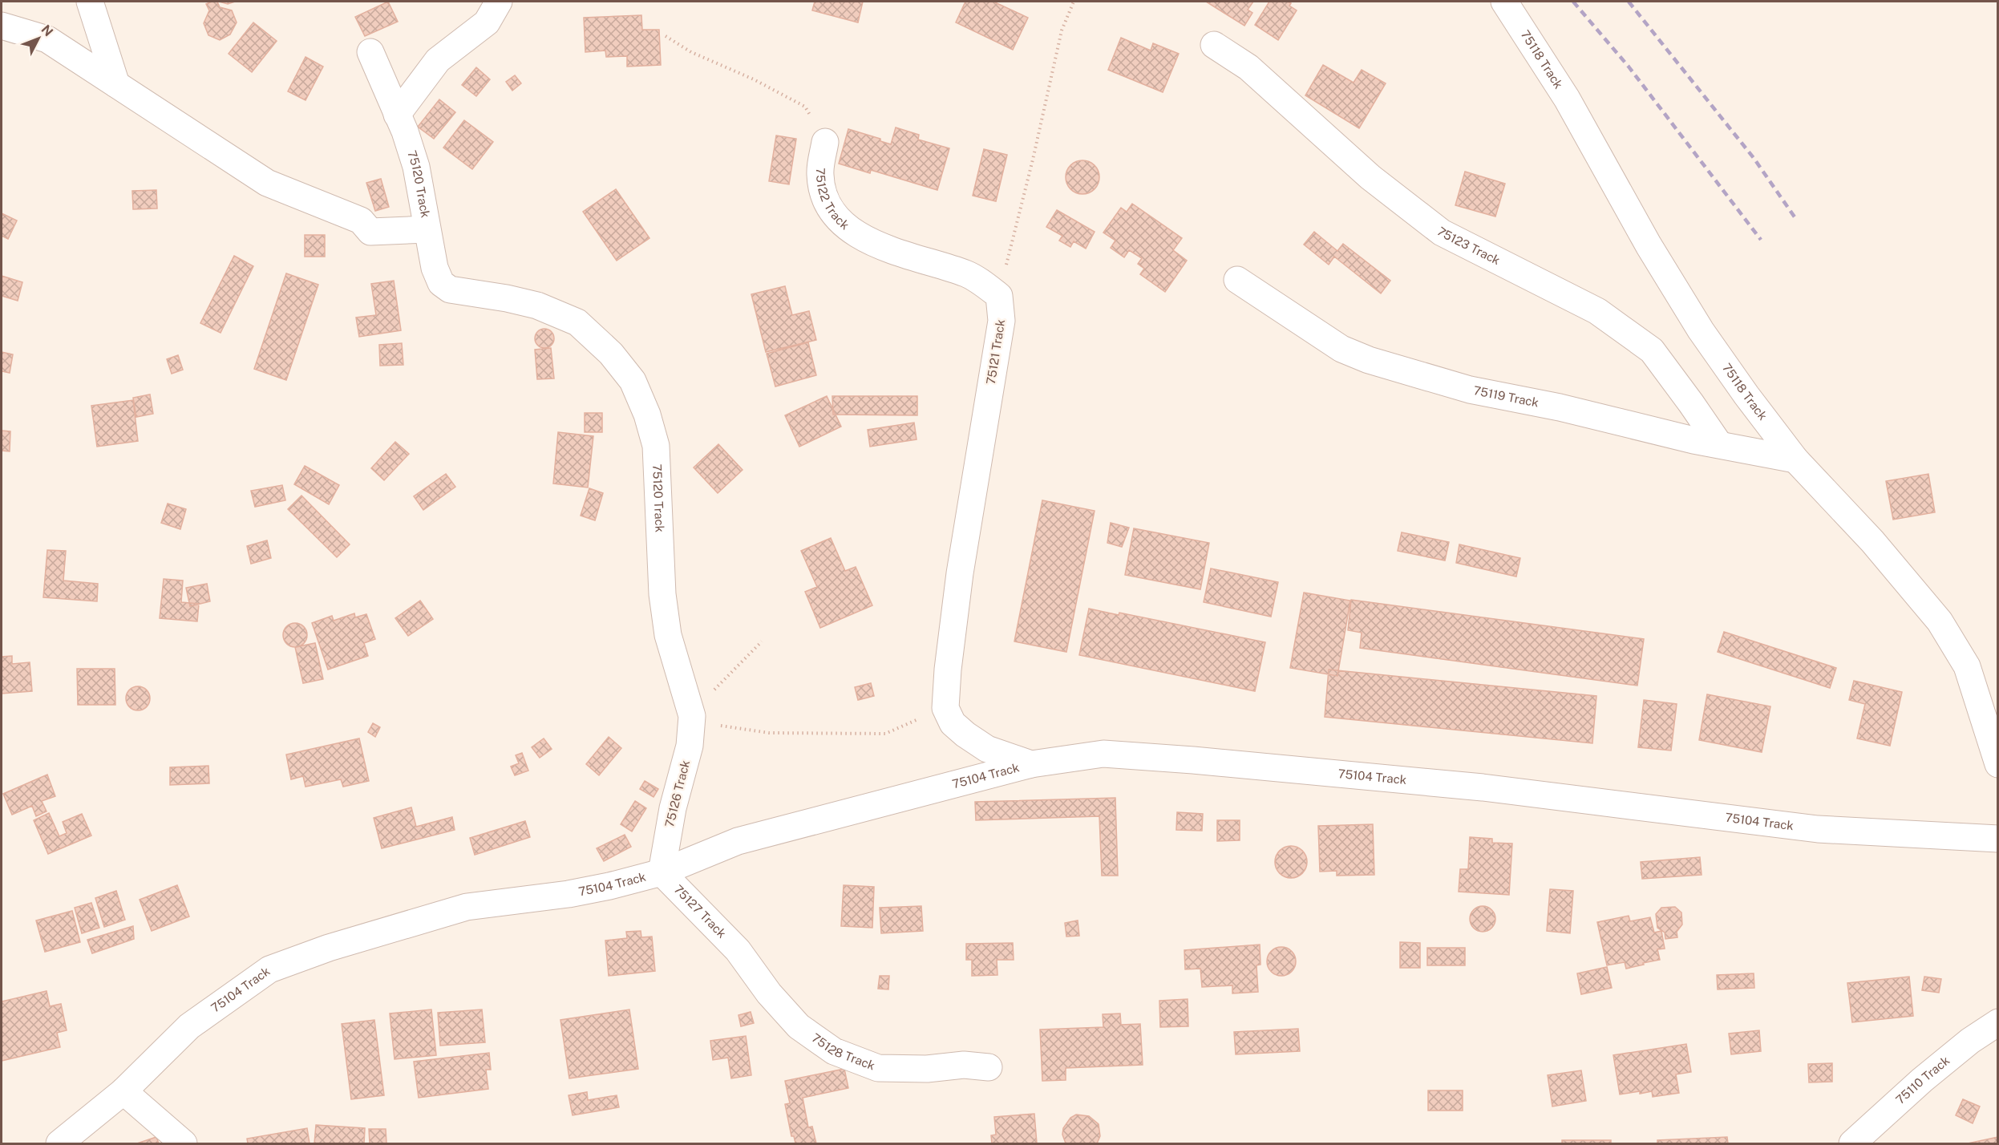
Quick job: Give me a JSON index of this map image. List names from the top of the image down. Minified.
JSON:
{"streets":{"street":["75118 Track","75120 Track","75122 Track","75123 Track","75121 Track","75119 Track","75104 Track","75126 Track","75127 Track","75128 Track","75110 Track"]},"crossings":[["75118 Track","75119 Track"],["75120 Track","75126 Track"],["75122 Track","75121 Track"],["75123 Track","75119 Track"],["75104 Track","75126 Track"],["75104 Track","75127 Track"],["75126 Track","75127 Track"],["75127 Track","75128 Track"]],"north":"top right"}
